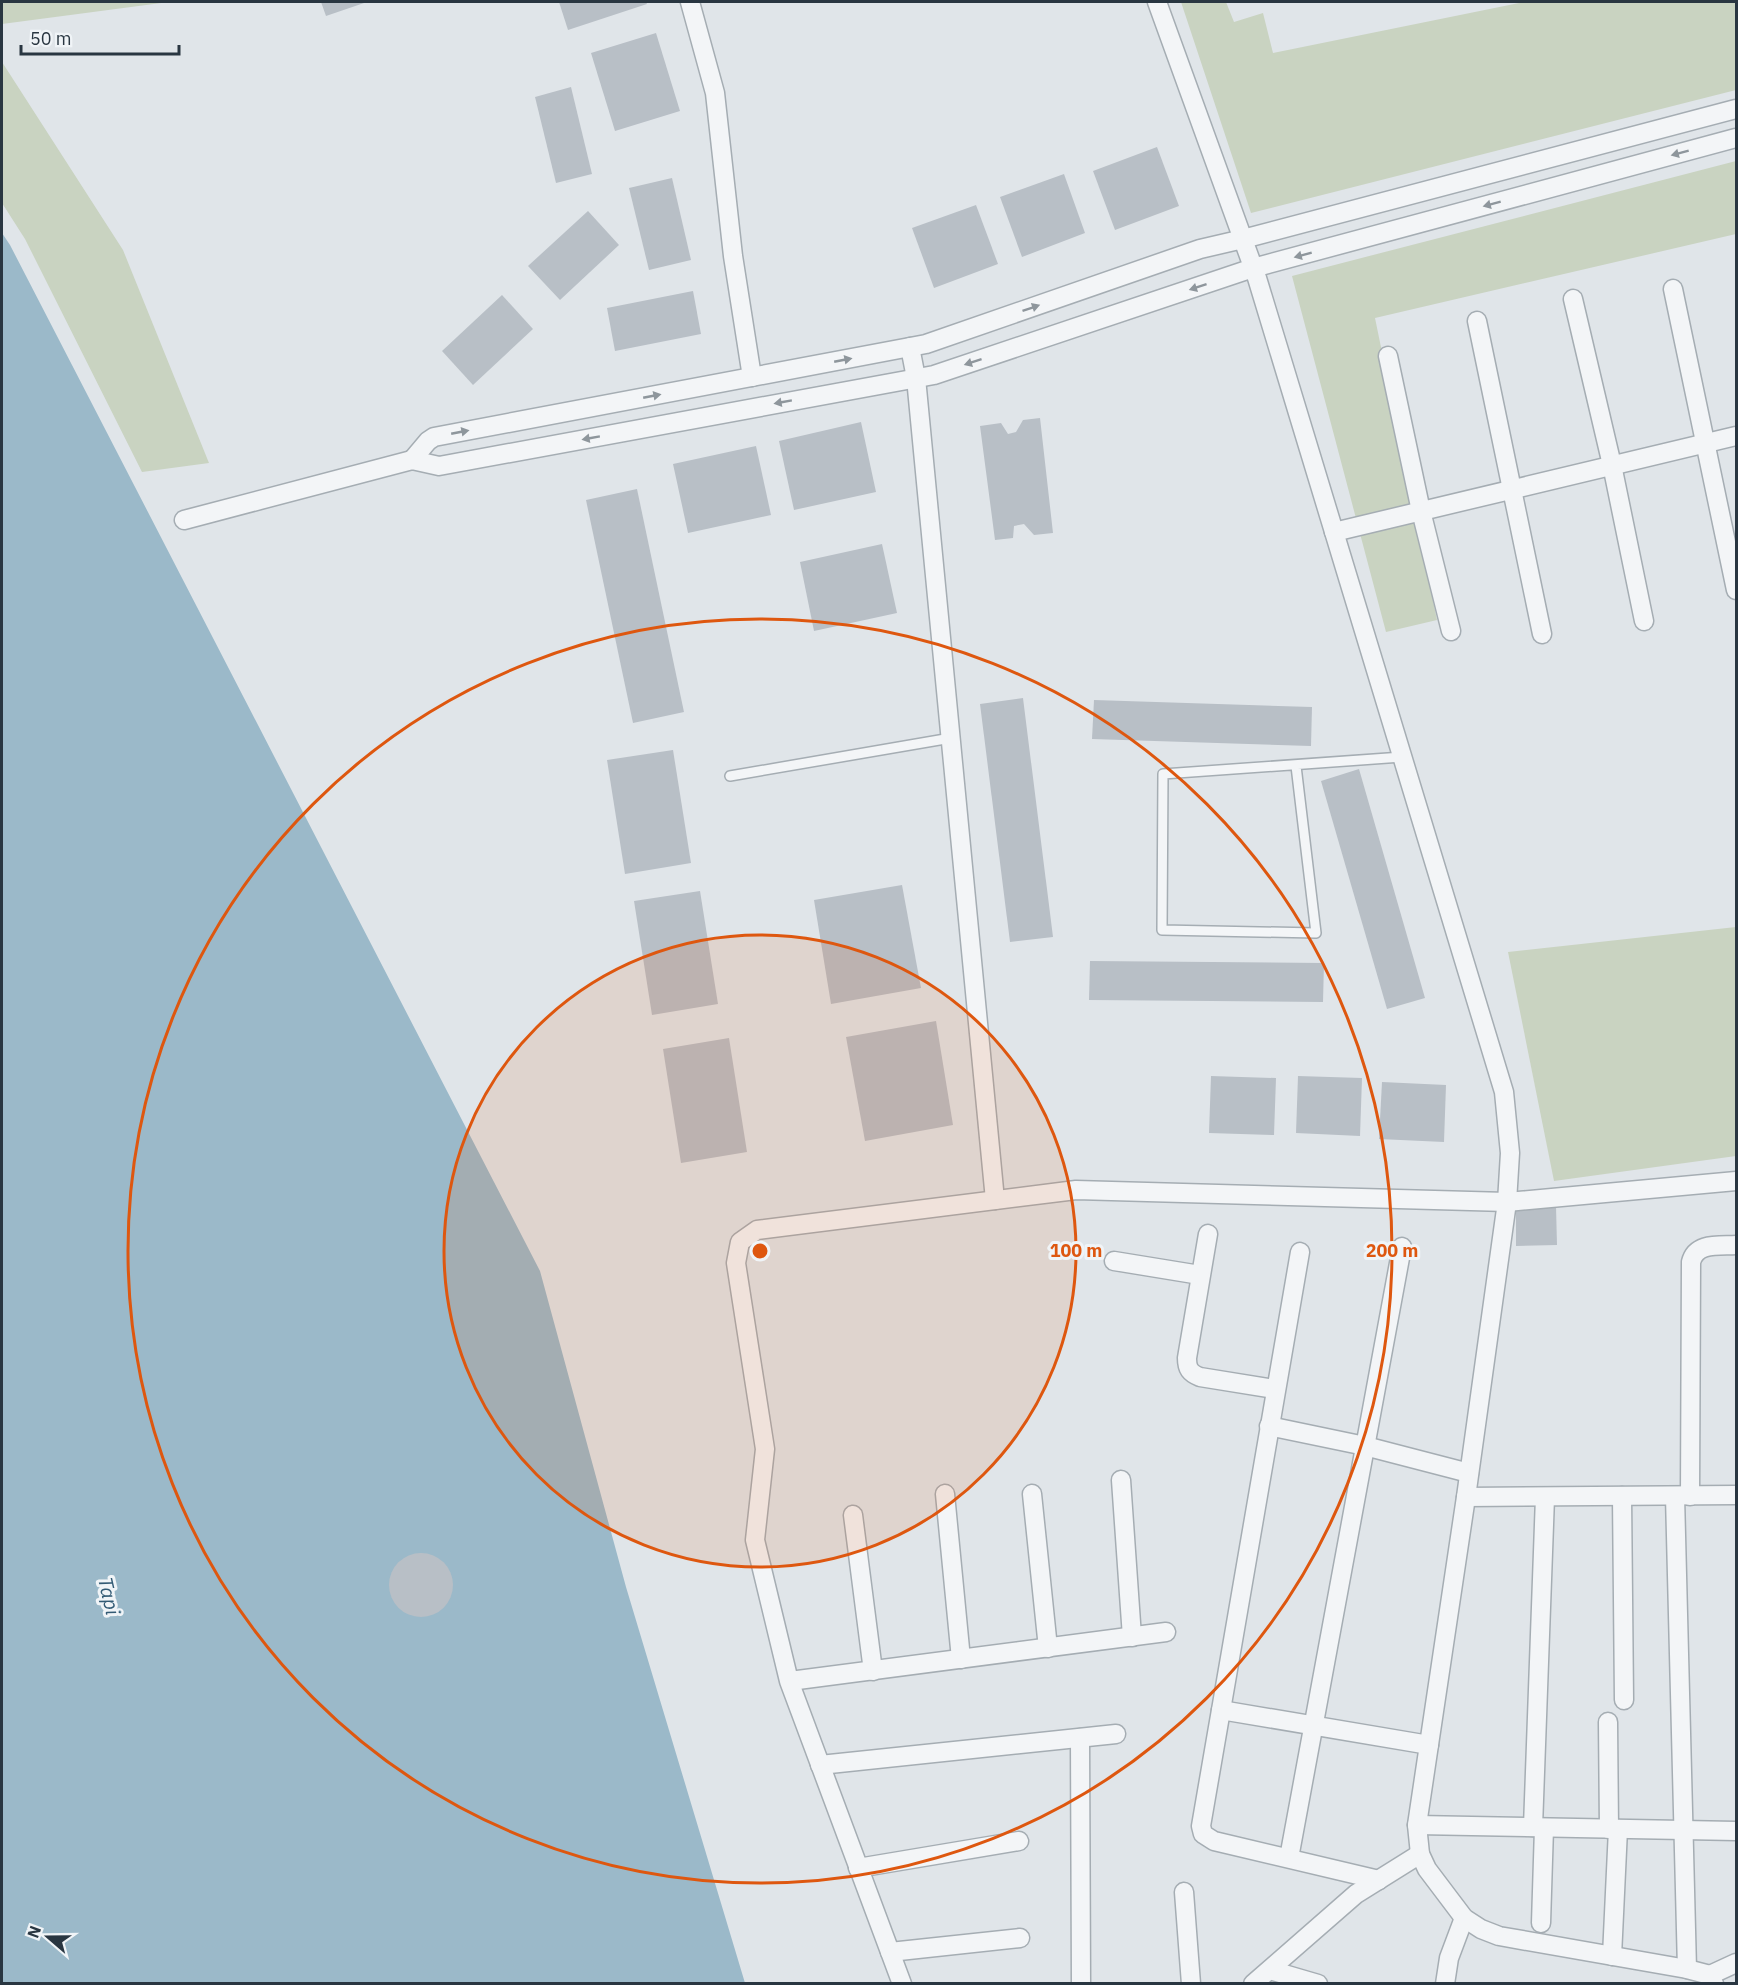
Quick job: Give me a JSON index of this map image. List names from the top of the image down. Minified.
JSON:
{"water":["Tapi"],"scale_bar":"50 m","north":"left","rings":["100 m","200 m"]}
